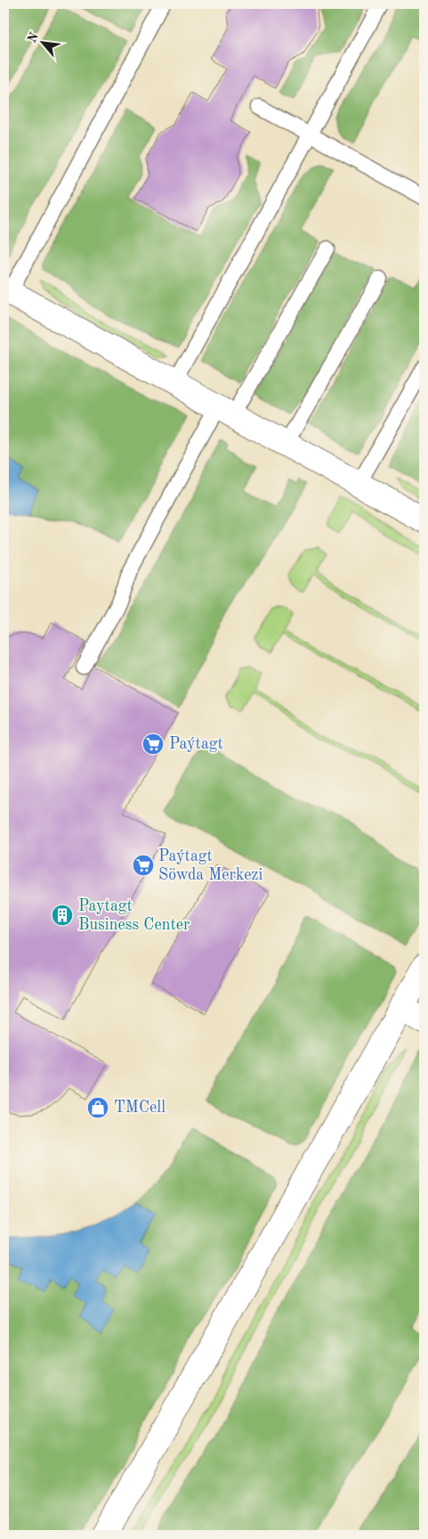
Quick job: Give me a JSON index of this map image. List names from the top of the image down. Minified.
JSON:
{"places":{"supermarket":["Paýtagt","Paýtagt Söwda Merkezi"],"building":["Paytagt Business Center"],"shop":["TMCell"]},"north":"top left"}
